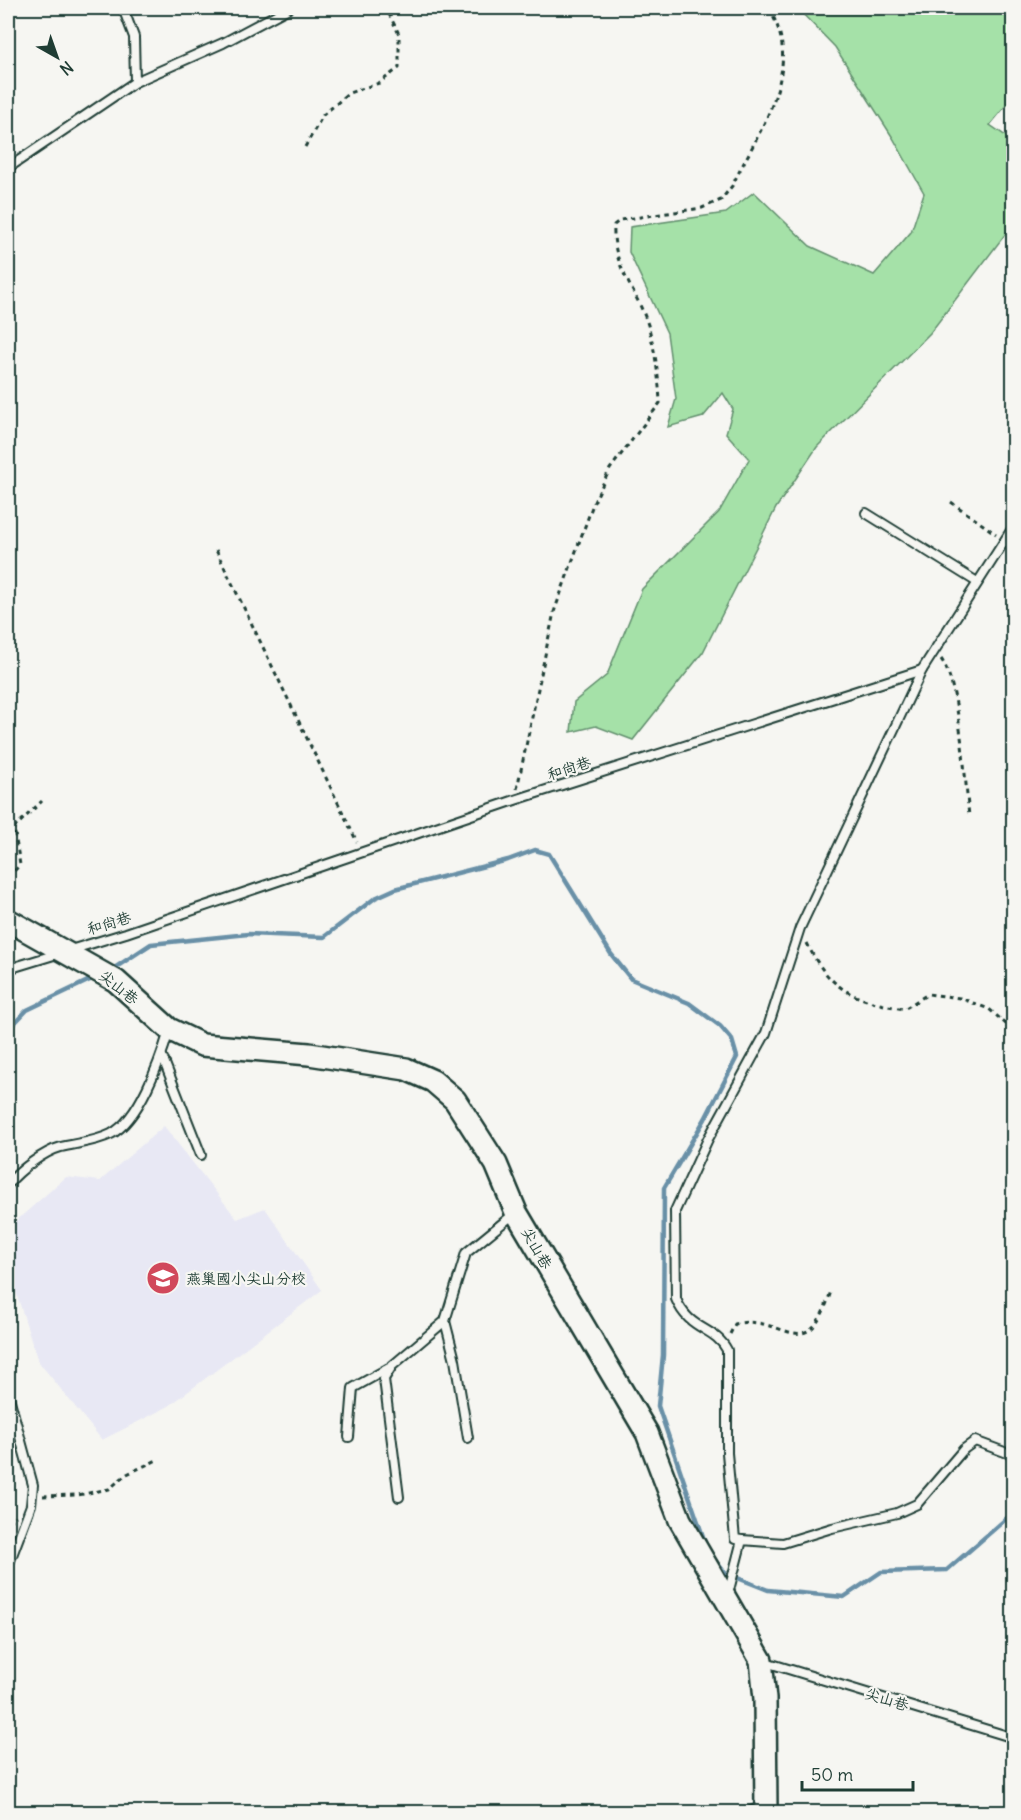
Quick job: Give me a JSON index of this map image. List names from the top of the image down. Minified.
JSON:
{"streets":{"street":["尖山巷"],"lane":["和尚巷"]},"crossings":[["和尚巷","尖山巷"]],"places":{"school or university":["燕巢國小尖山分校"]},"scale_bar":"50 m","north":"bottom right"}
